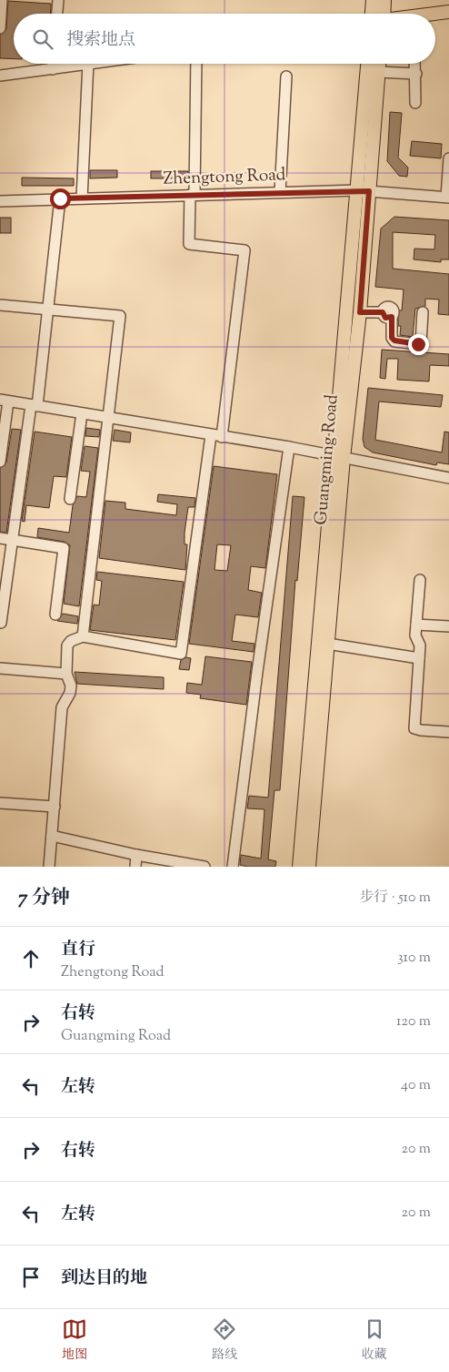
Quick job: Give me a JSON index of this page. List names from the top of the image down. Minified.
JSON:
{"streets":{"main road":["Guangming Road"],"street":["Zhengtong Road"]},"crossings":[["Zhengtong Road","Guangming Road"]],"page":{"search":"搜索地点","heading":["7 分钟","步行 · 510 m"],"list":[["直行","Zhengtong Road","310 m"],["右转","Guangming Road","120 m"],["左转","40 m"],["右转","20 m"],["左转","20 m"],"到达目的地"],"nav":["地图","路线","收藏"]}}
